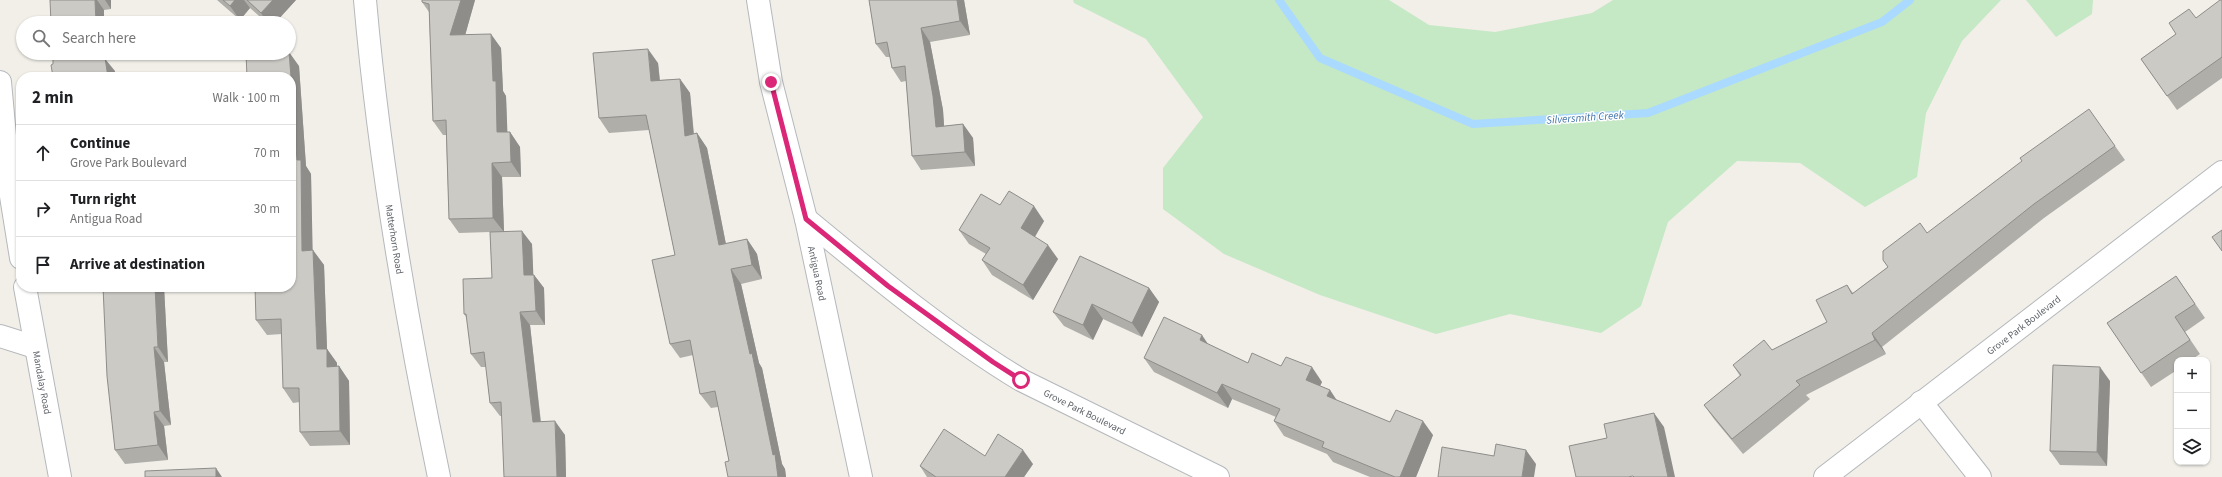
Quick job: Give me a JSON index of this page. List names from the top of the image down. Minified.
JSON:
{"streets":{"street":["Matterhorn Road","Antigua Road","Grove Park Boulevard","Mandalay Road"]},"crossings":[["Antigua Road","Grove Park Boulevard"]],"water":["Silversmith Creek"],"page":{"search":"Search here","heading":["2 min","Walk · 100 m"],"list":[["Continue","Grove Park Boulevard","70 m"],["Turn right","Antigua Road","30 m"],"Arrive at destination"],"map_buttons":["+","−"]}}
